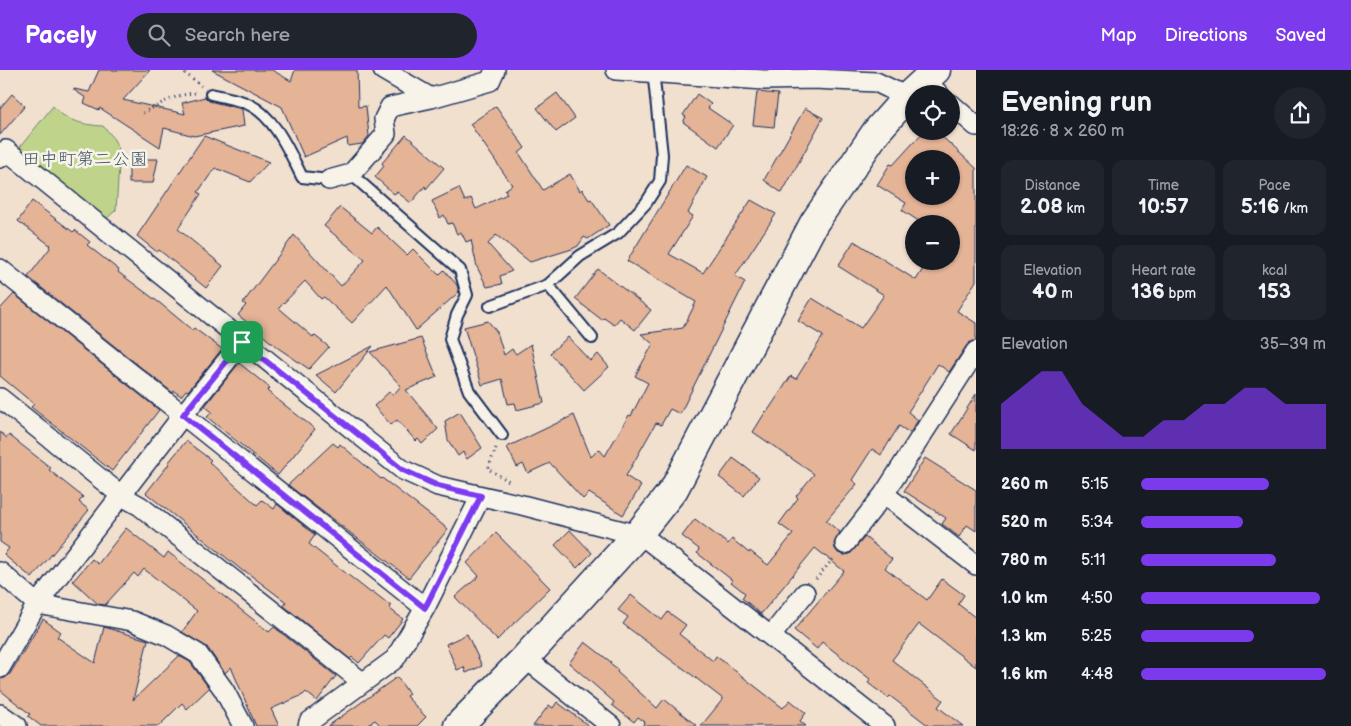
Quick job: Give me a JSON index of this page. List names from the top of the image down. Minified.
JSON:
{"parks":["田中町第二公園"],"page":{"header":"Pacely","search":"Search here","nav":["Map","Directions","Saved"],"heading":["Evening run","18:26 · 8 × 260 m"],"map_buttons":["+","−"],"stats":[["Distance","2.08 km"],["Time","10:57"],["Pace","5:16 /km"],["Elevation","40 m"],["Heart rate","136 bpm"],["kcal","153"]],"chart":["Elevation","35–39 m"],"list":[{"name":"260 m","note":"5:15"},{"name":"520 m","note":"5:34"},{"name":"780 m","note":"5:11"},{"name":"1.0 km","note":"4:50"},{"name":"1.3 km","note":"5:25"},{"name":"1.6 km","note":"4:48"}]}}
